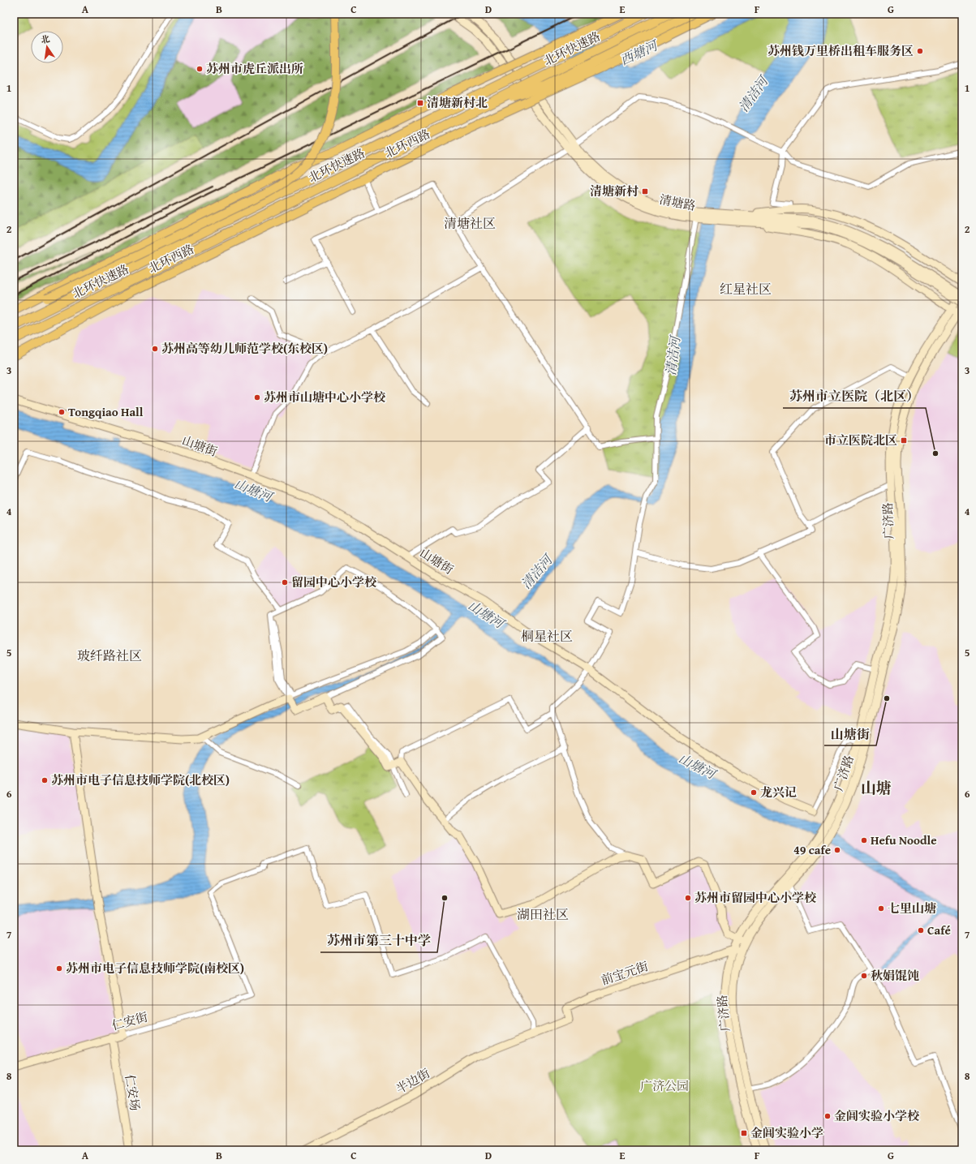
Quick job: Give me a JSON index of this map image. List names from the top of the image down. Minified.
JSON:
{"streets":{"highway":["北环快速路"],"main road":["北环西路","清塘路","山塘街","广济路","前宝元街","仁安街","半边街","仁安场"]},"crossings":[["广济路","前宝元街"],["前宝元街","仁安街"],["前宝元街","半边街"],["仁安街","半边街"],["仁安街","仁安场"]],"districts":["清塘社区","红星社区","桐星社区","玻纤路社区","山塘","湖田社区"],"water":["西塘河","清洁河","山塘河"],"parks":["广济公园"],"places":{"other":["苏州钱万里桥出租车服务区","苏州市虎丘派出所","苏州高等幼儿师范学校(东校区)","苏州市山塘中心小学校","Tongqiao Hall","苏州市立医院（北区）","留园中心小学校","山塘街","苏州市电子信息技师学院(北校区)","龙兴记","Hefu Noodle","49 cafe","苏州市第三十中学","苏州市留园中心小学校","七里山塘","Café","苏州市电子信息技师学院(南校区)","秋娟馄饨","金阊实验小学校"],"transit":["清塘新村北","清塘新村","市立医院北区","金阊实验小学"]},"north":"top","grid":{"columns":["A","B","C","D","E","F","G"],"rows":["1","2","3","4","5","6","7","8"]}}
